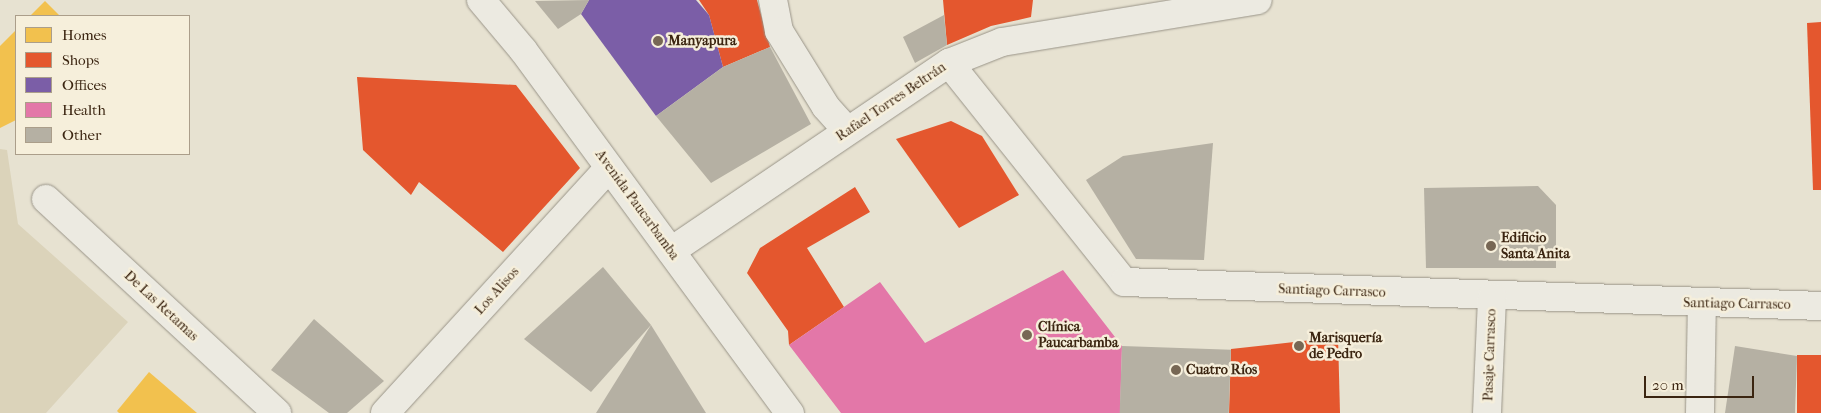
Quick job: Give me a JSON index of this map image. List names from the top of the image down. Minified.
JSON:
{"streets":{"street":["Rafael Torres Beltrán","Avenida Paucarbamba","Los Alisos","Santiago Carrasco","De Las Retamas","Pasaje Carrasco"]},"crossings":[["Rafael Torres Beltrán","Avenida Paucarbamba"],["Rafael Torres Beltrán","Santiago Carrasco"],["Avenida Paucarbamba","Los Alisos"],["Santiago Carrasco","Pasaje Carrasco"]],"places":["Manyapura","Edificio Santa Anita","Clínica Paucarbamba","Marisquería de Pedro","Cuatro Ríos"],"legend":["Homes","Shops","Offices","Health","Other"],"scale_bar":"20 m"}
